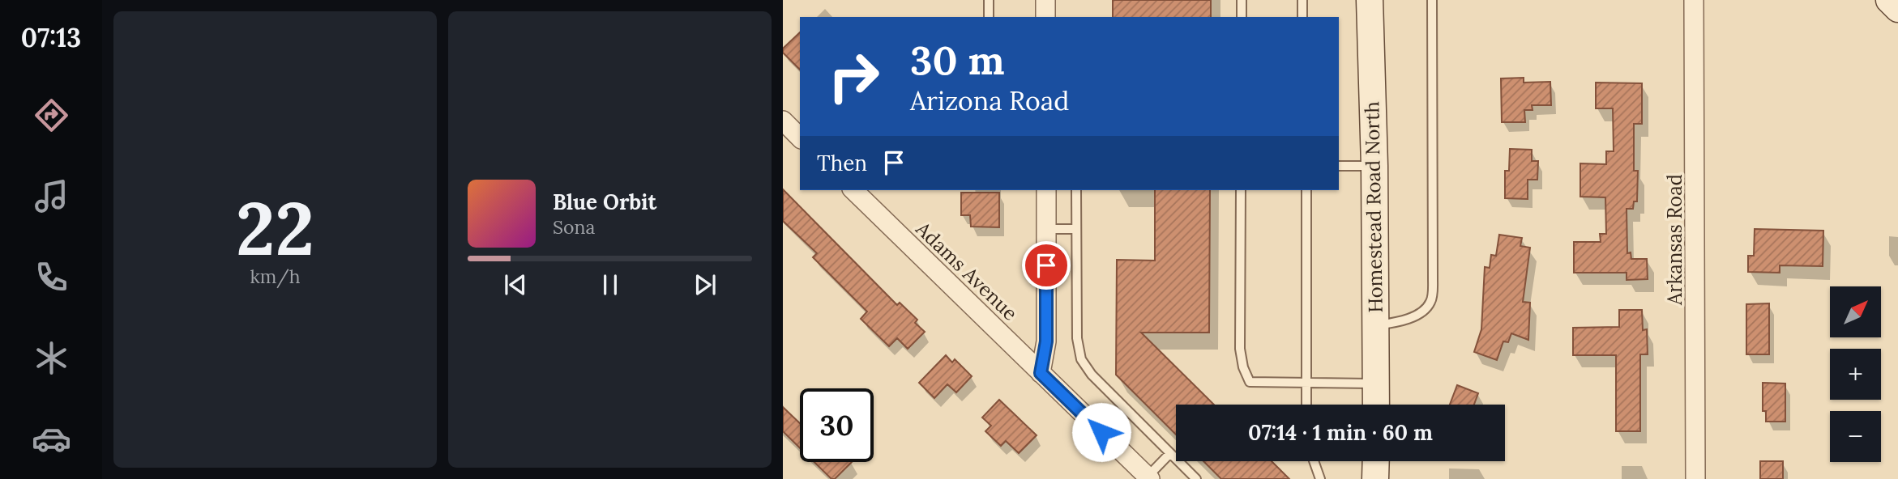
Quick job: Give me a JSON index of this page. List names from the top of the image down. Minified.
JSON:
{"streets":{"main road":["Homestead Road North"],"street":["Arkansas Road","Adams Avenue"]},"north":"top right","page":{"tabs":"07:13","tile":["22","km/h"],"turn":["30 m","Arizona Road"],"then":"Then","song":["Blue Orbit","Sona"],"map_buttons":["+","−"],"limit":"30","trip":"07:14 · 1 min · 60 m"}}
